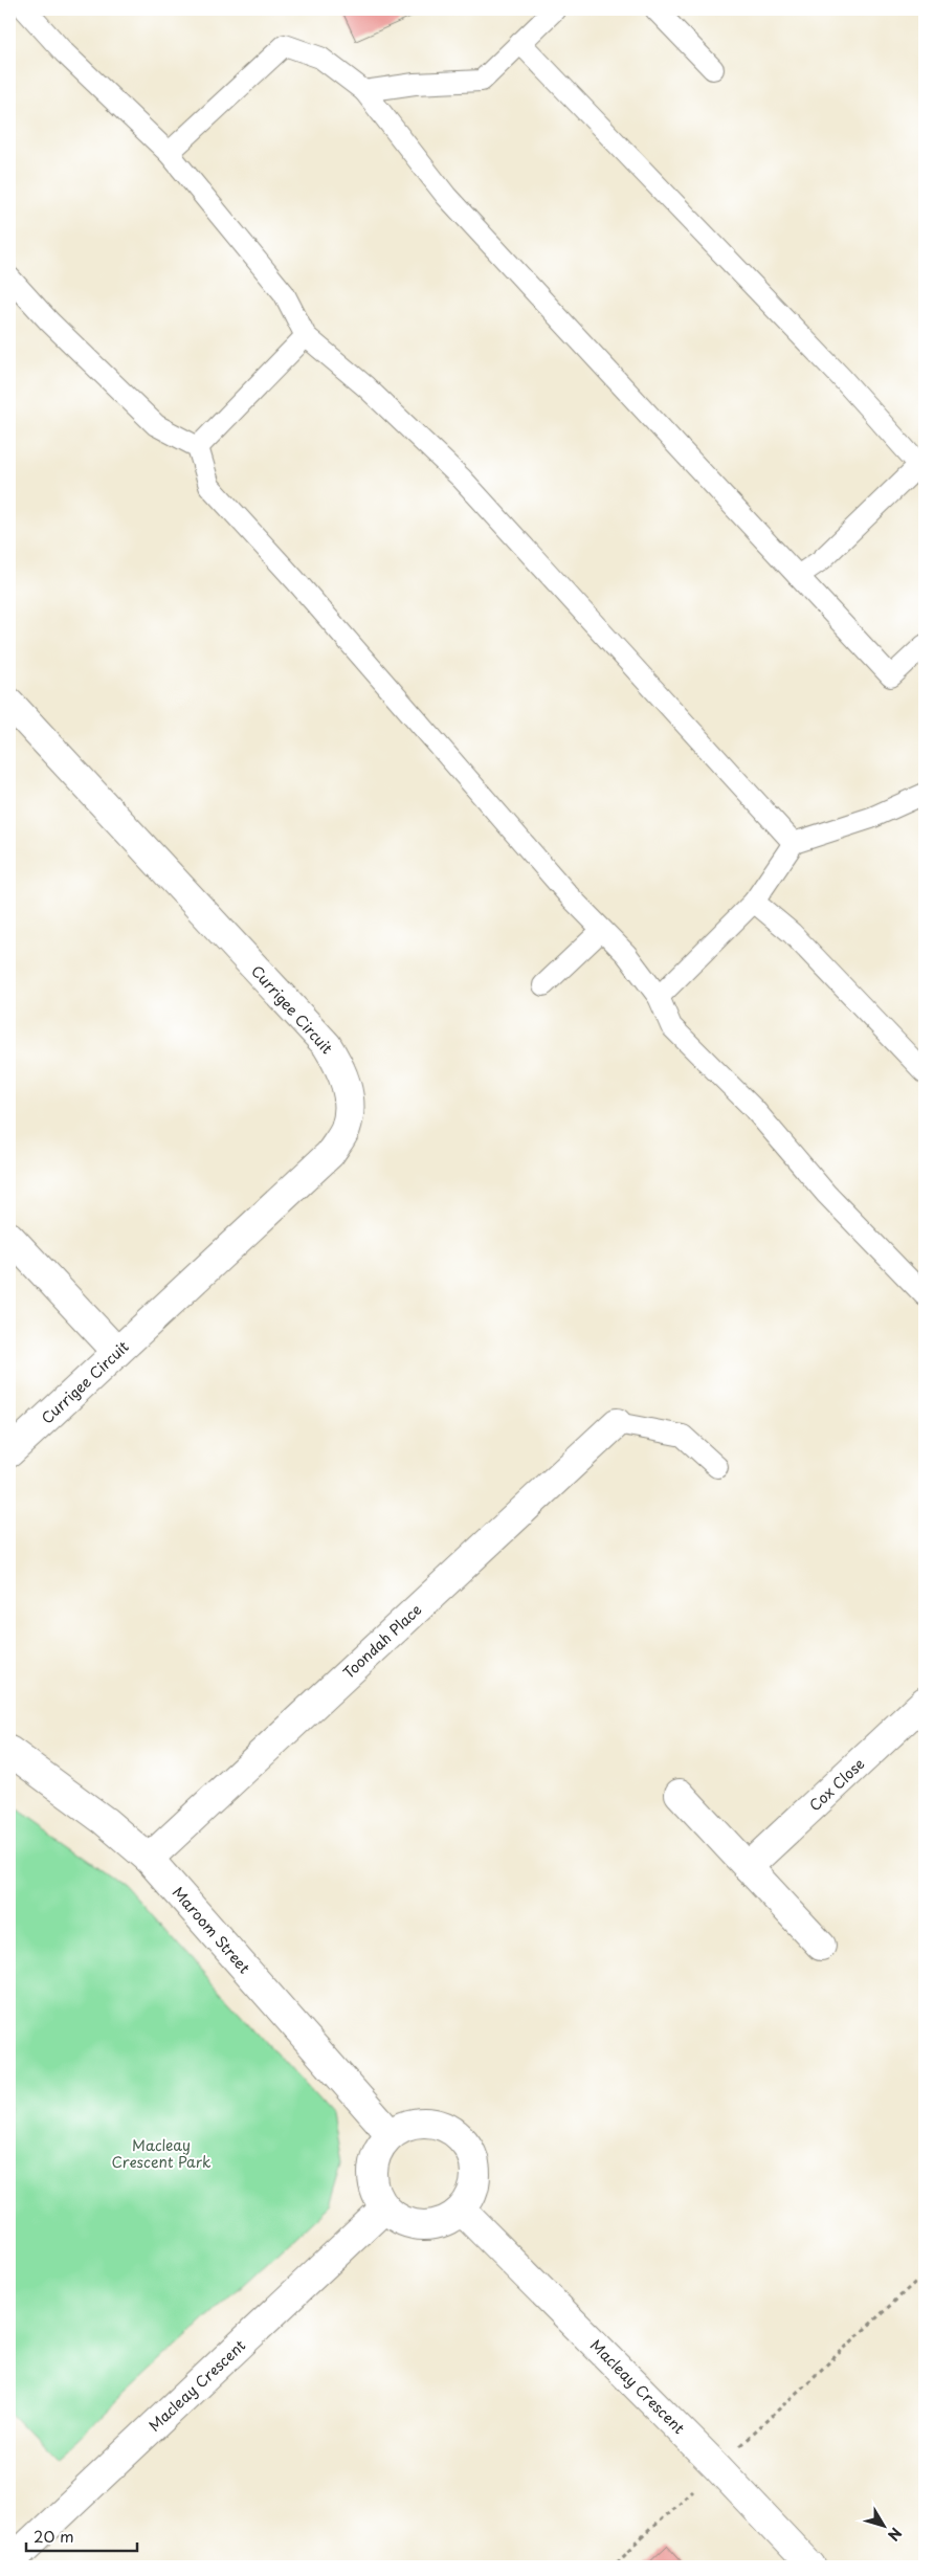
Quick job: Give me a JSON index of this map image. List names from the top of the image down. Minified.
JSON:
{"streets":{"street":["Currigee Circuit","Toondah Place","Cox Close","Maroom Street","Macleay Crescent"]},"crossings":[["Toondah Place","Maroom Street"],["Maroom Street","Macleay Crescent"]],"parks":["Macleay Crescent Park"],"scale_bar":"20 m","north":"bottom right"}
